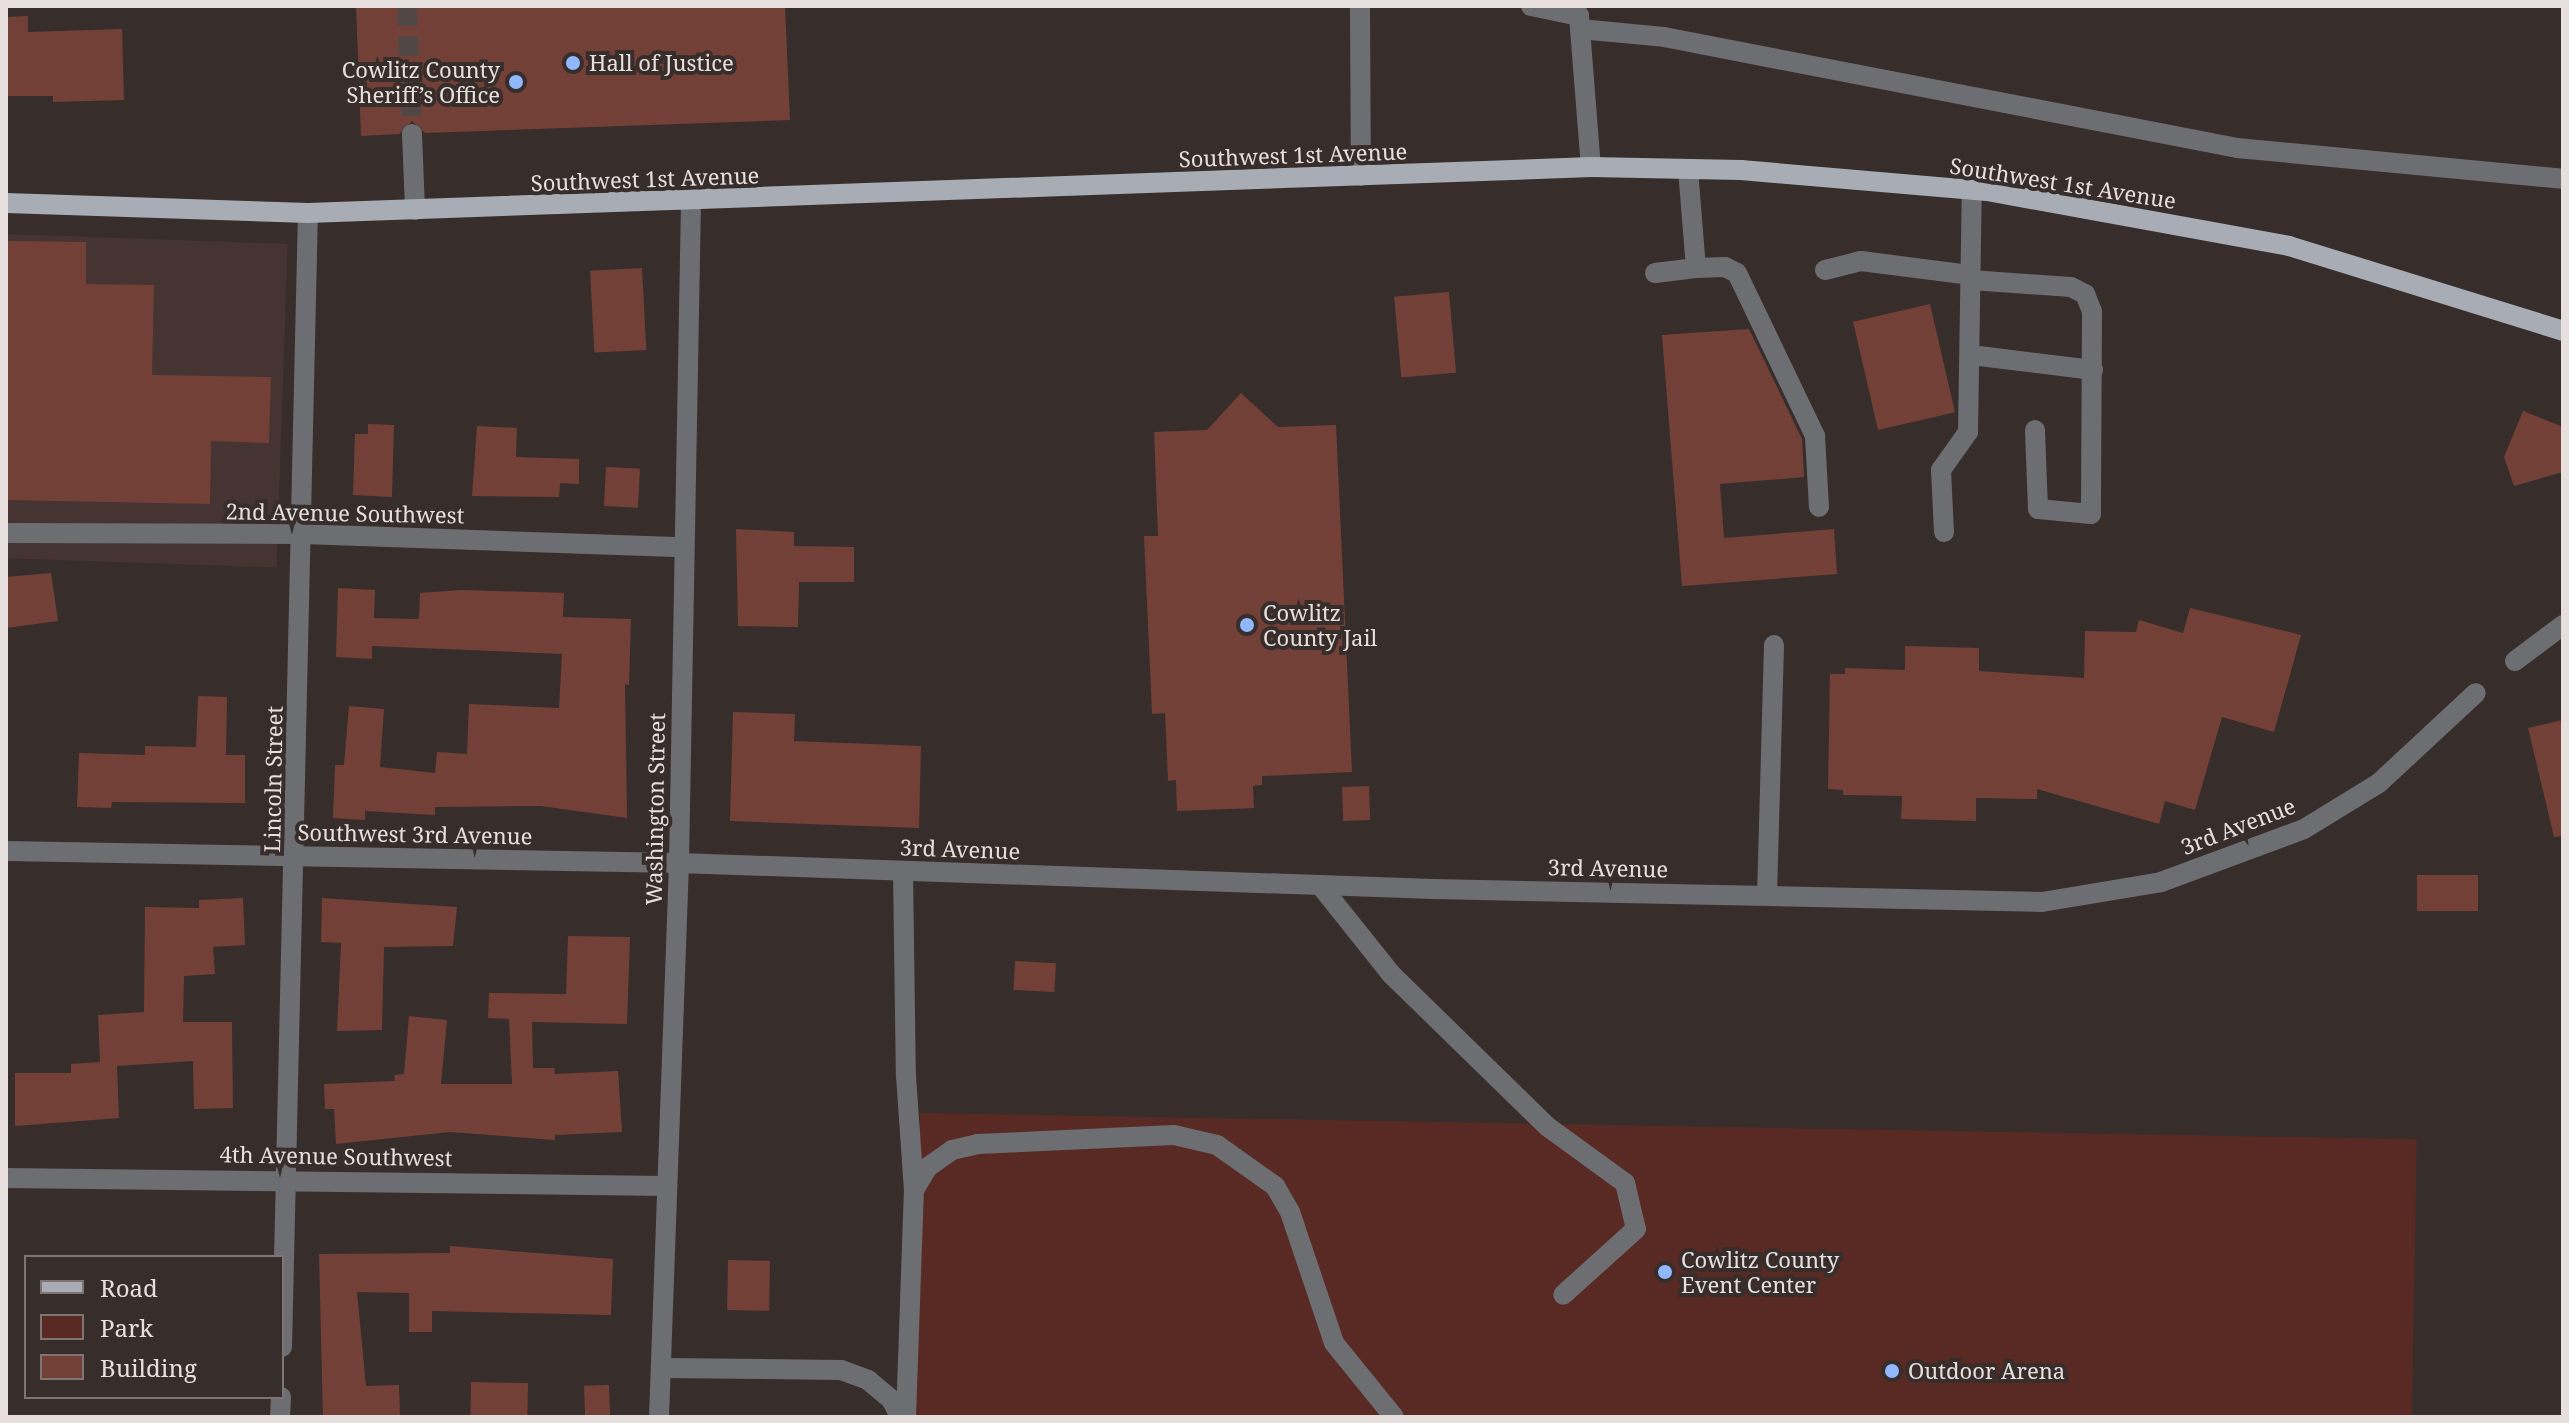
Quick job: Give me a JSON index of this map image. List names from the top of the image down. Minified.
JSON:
{"streets":{"main road":["Southwest 1st Avenue"],"street":["2nd Avenue Southwest","Lincoln Street","Washington Street","3rd Avenue","Southwest 3rd Avenue","4th Avenue Southwest"]},"crossings":[["Southwest 1st Avenue","Lincoln Street"],["Southwest 1st Avenue","Washington Street"],["2nd Avenue Southwest","Lincoln Street"],["2nd Avenue Southwest","Washington Street"],["Lincoln Street","Southwest 3rd Avenue"],["Lincoln Street","4th Avenue Southwest"],["Washington Street","3rd Avenue"],["Washington Street","Southwest 3rd Avenue"],["Washington Street","4th Avenue Southwest"],["3rd Avenue","Southwest 3rd Avenue"]],"places":["Hall of Justice","Cowlitz County Sheriff’s Office","Cowlitz County Jail","Cowlitz County Event Center","Outdoor Arena"],"legend":["Road","Park","Building"]}
